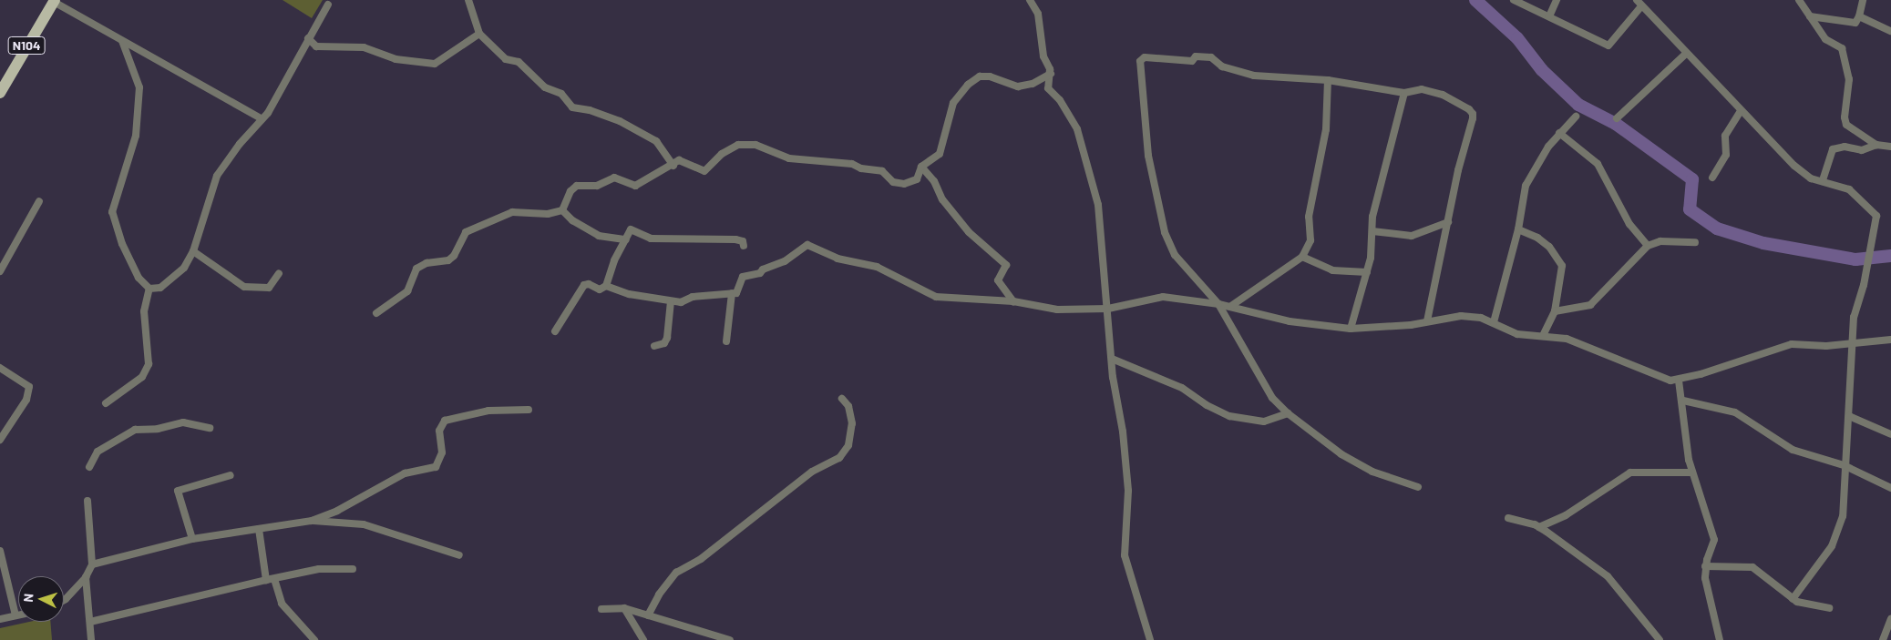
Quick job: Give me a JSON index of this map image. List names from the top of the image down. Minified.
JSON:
{"streets":{"main road":["N104"]},"north":"left"}
